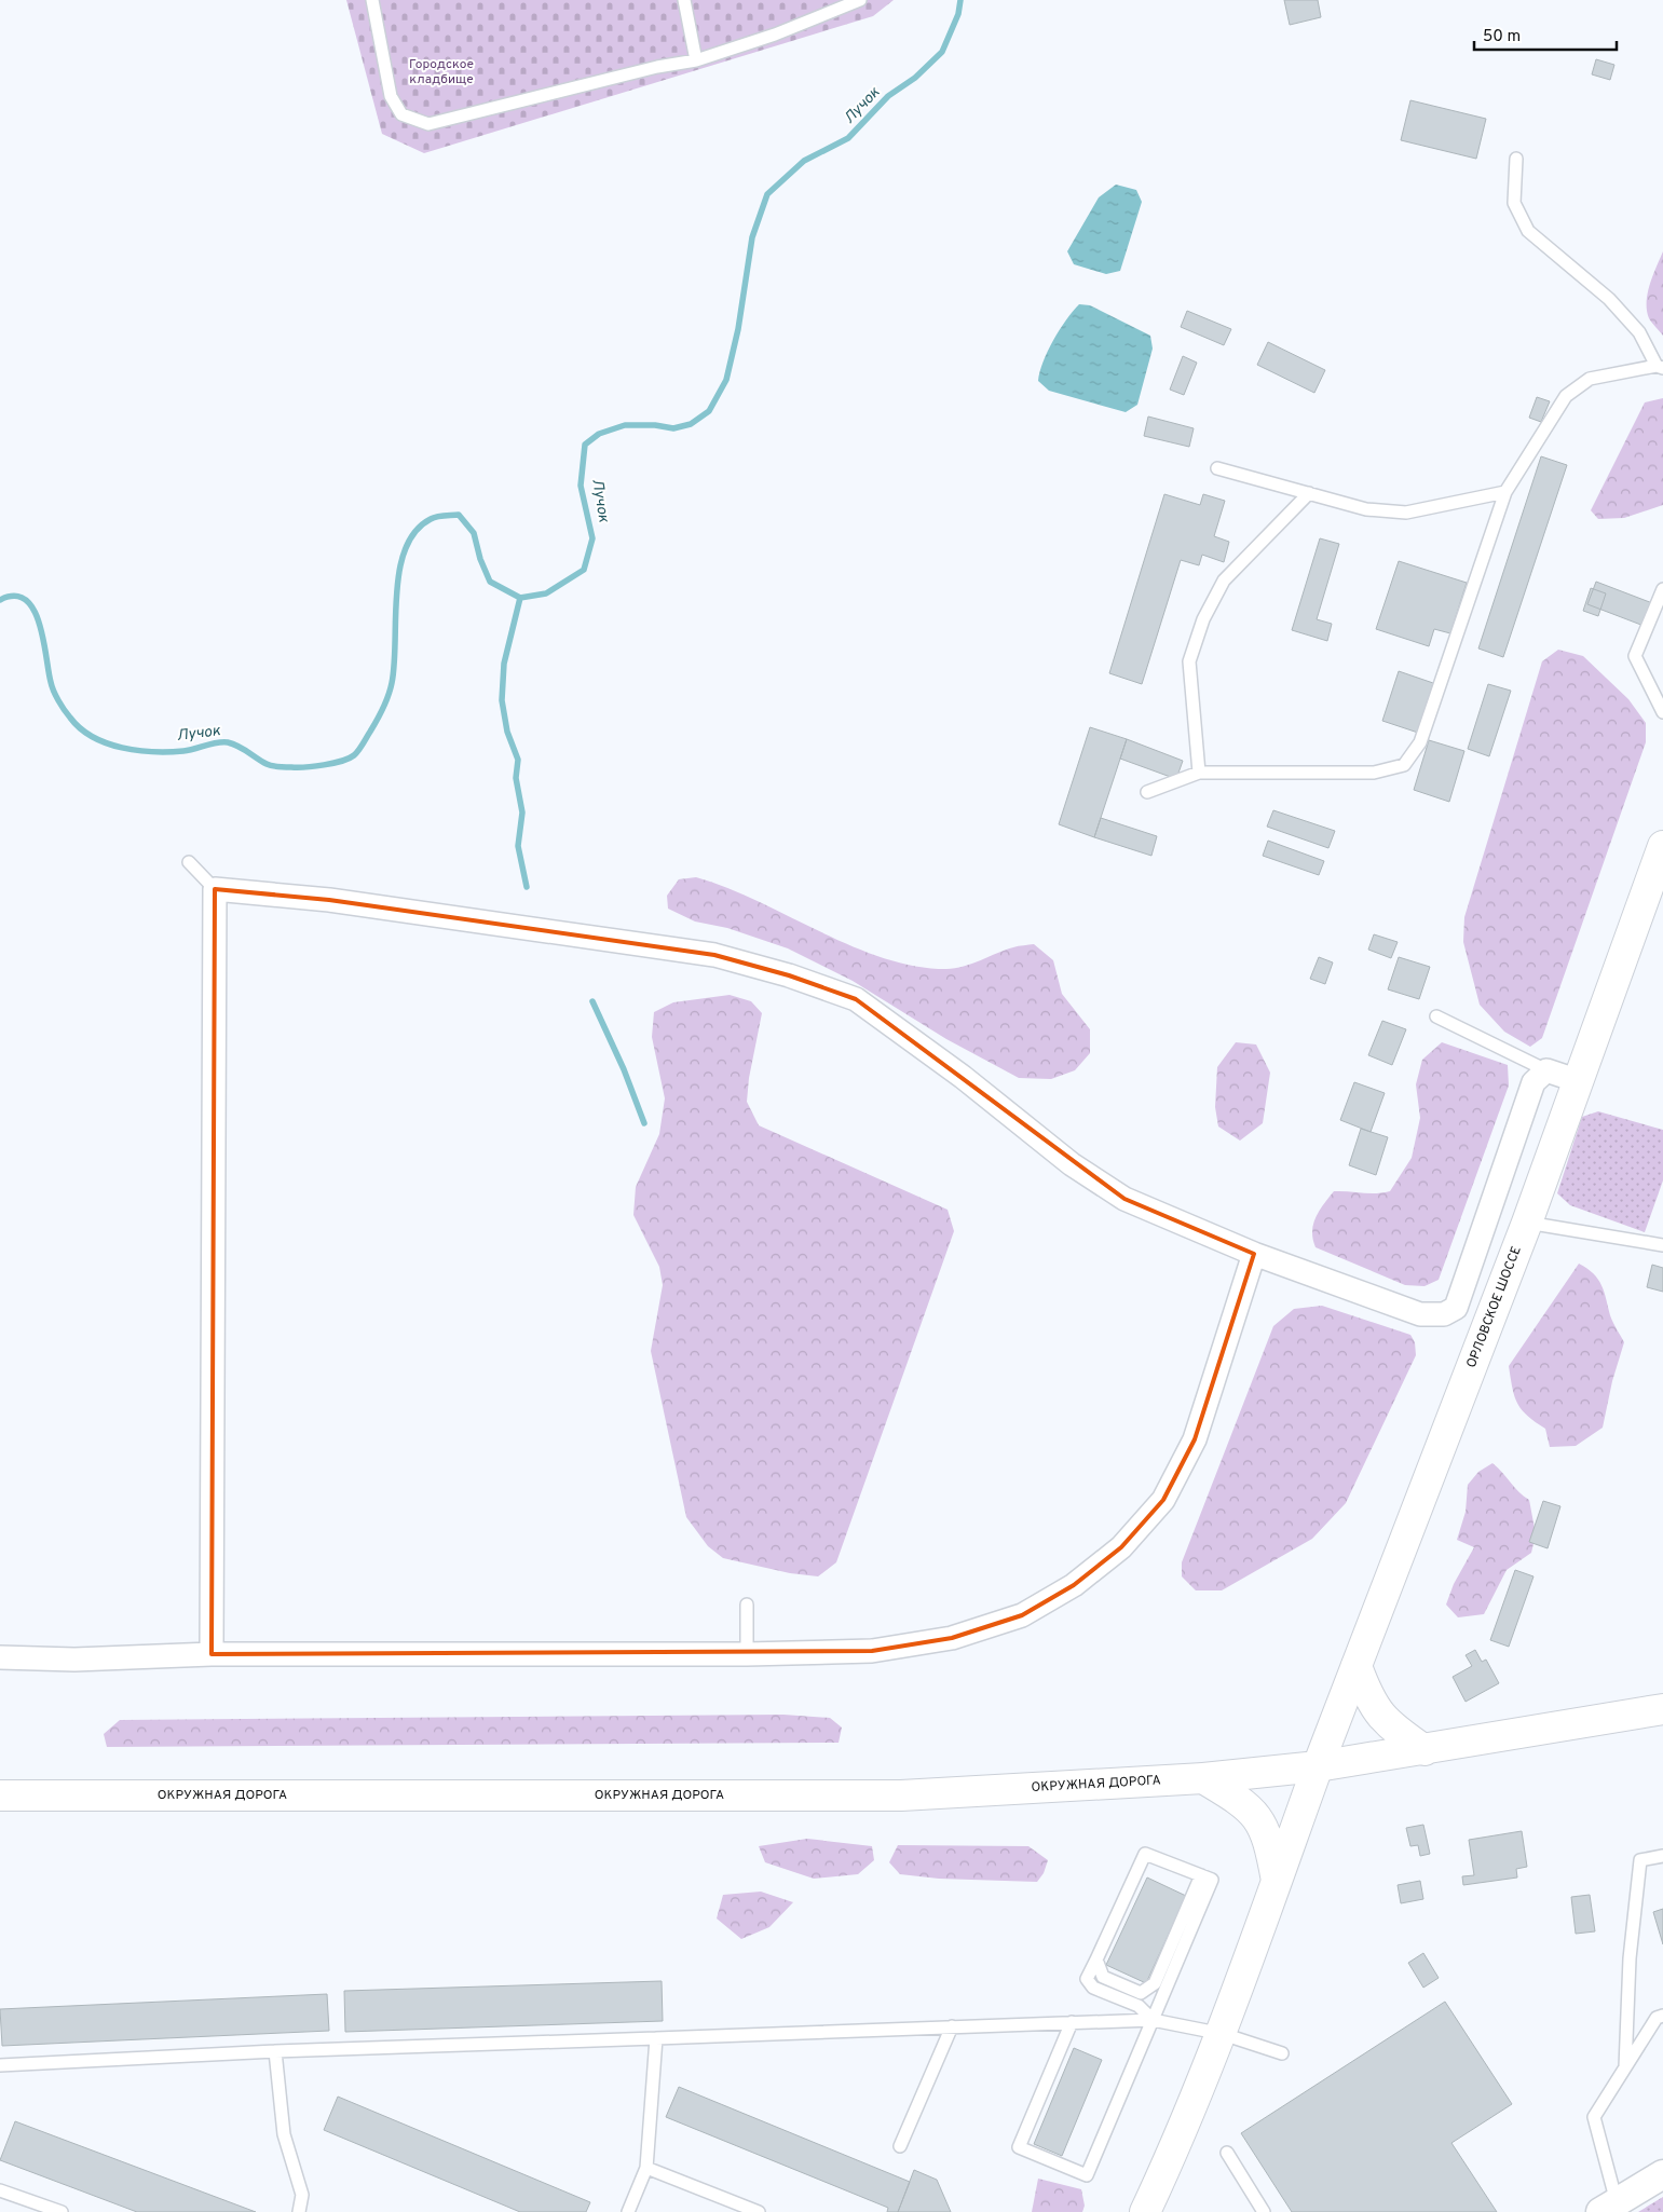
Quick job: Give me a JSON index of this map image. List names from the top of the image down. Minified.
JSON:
{"streets":{"main road":["ОРЛОВСКОЕ ШОССЕ","ОКРУЖНАЯ ДОРОГА"]},"crossings":[["ОРЛОВСКОЕ ШОССЕ","ОКРУЖНАЯ ДОРОГА"]],"water":["Лучок"],"parks":["Городское кладбище"],"scale_bar":"50 m"}
